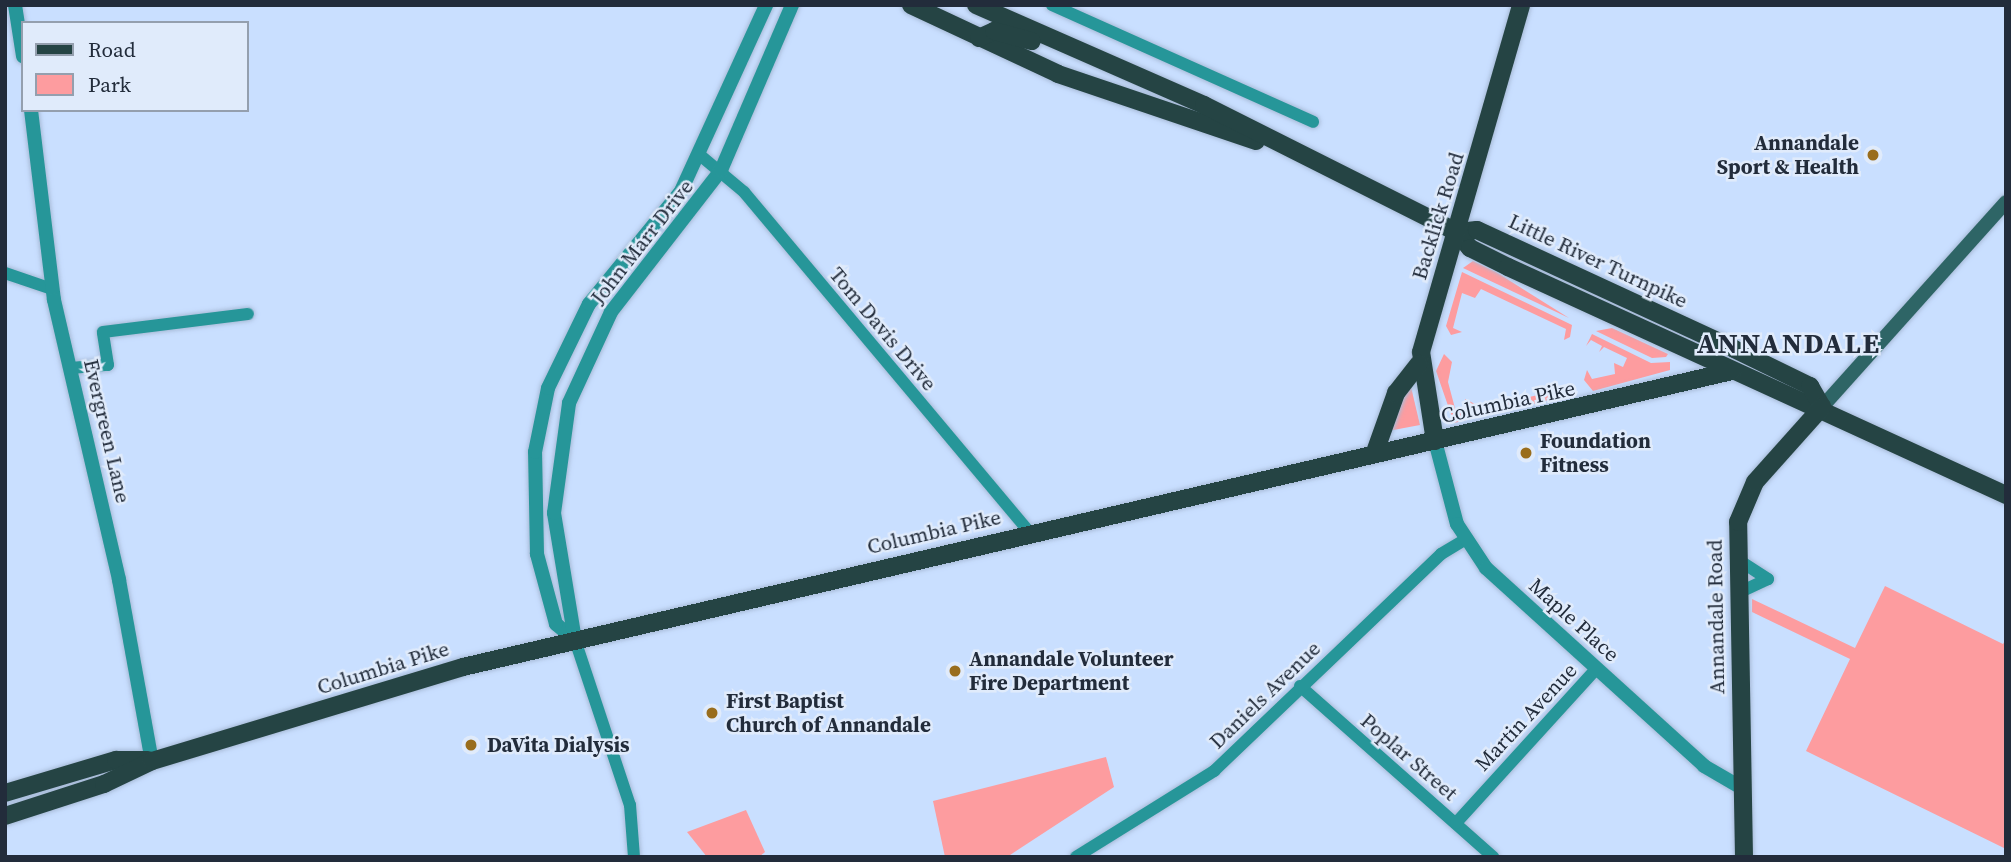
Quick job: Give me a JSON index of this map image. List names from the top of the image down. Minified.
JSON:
{"streets":{"main road":["Backlick Road","Little River Turnpike","Columbia Pike","Annandale Road"],"street":["John Marr Drive","Tom Davis Drive","Evergreen Lane","Maple Place","Daniels Avenue","Martin Avenue","Poplar Street"]},"crossings":[["Backlick Road","Little River Turnpike"],["Backlick Road","Columbia Pike"],["Backlick Road","Maple Place"],["John Marr Drive","Tom Davis Drive"],["John Marr Drive","Columbia Pike"],["Little River Turnpike","Columbia Pike"],["Little River Turnpike","Annandale Road"],["Tom Davis Drive","Columbia Pike"],["Columbia Pike","Evergreen Lane"],["Columbia Pike","Maple Place"],["Annandale Road","Maple Place"],["Maple Place","Daniels Avenue"],["Maple Place","Martin Avenue"],["Daniels Avenue","Poplar Street"],["Martin Avenue","Poplar Street"]],"districts":["ANNANDALE"],"places":["Annandale Sport & Health","Foundation Fitness","Annandale Volunteer Fire Department","First Baptist Church of Annandale","DaVita Dialysis"],"legend":["Road","Park"]}
